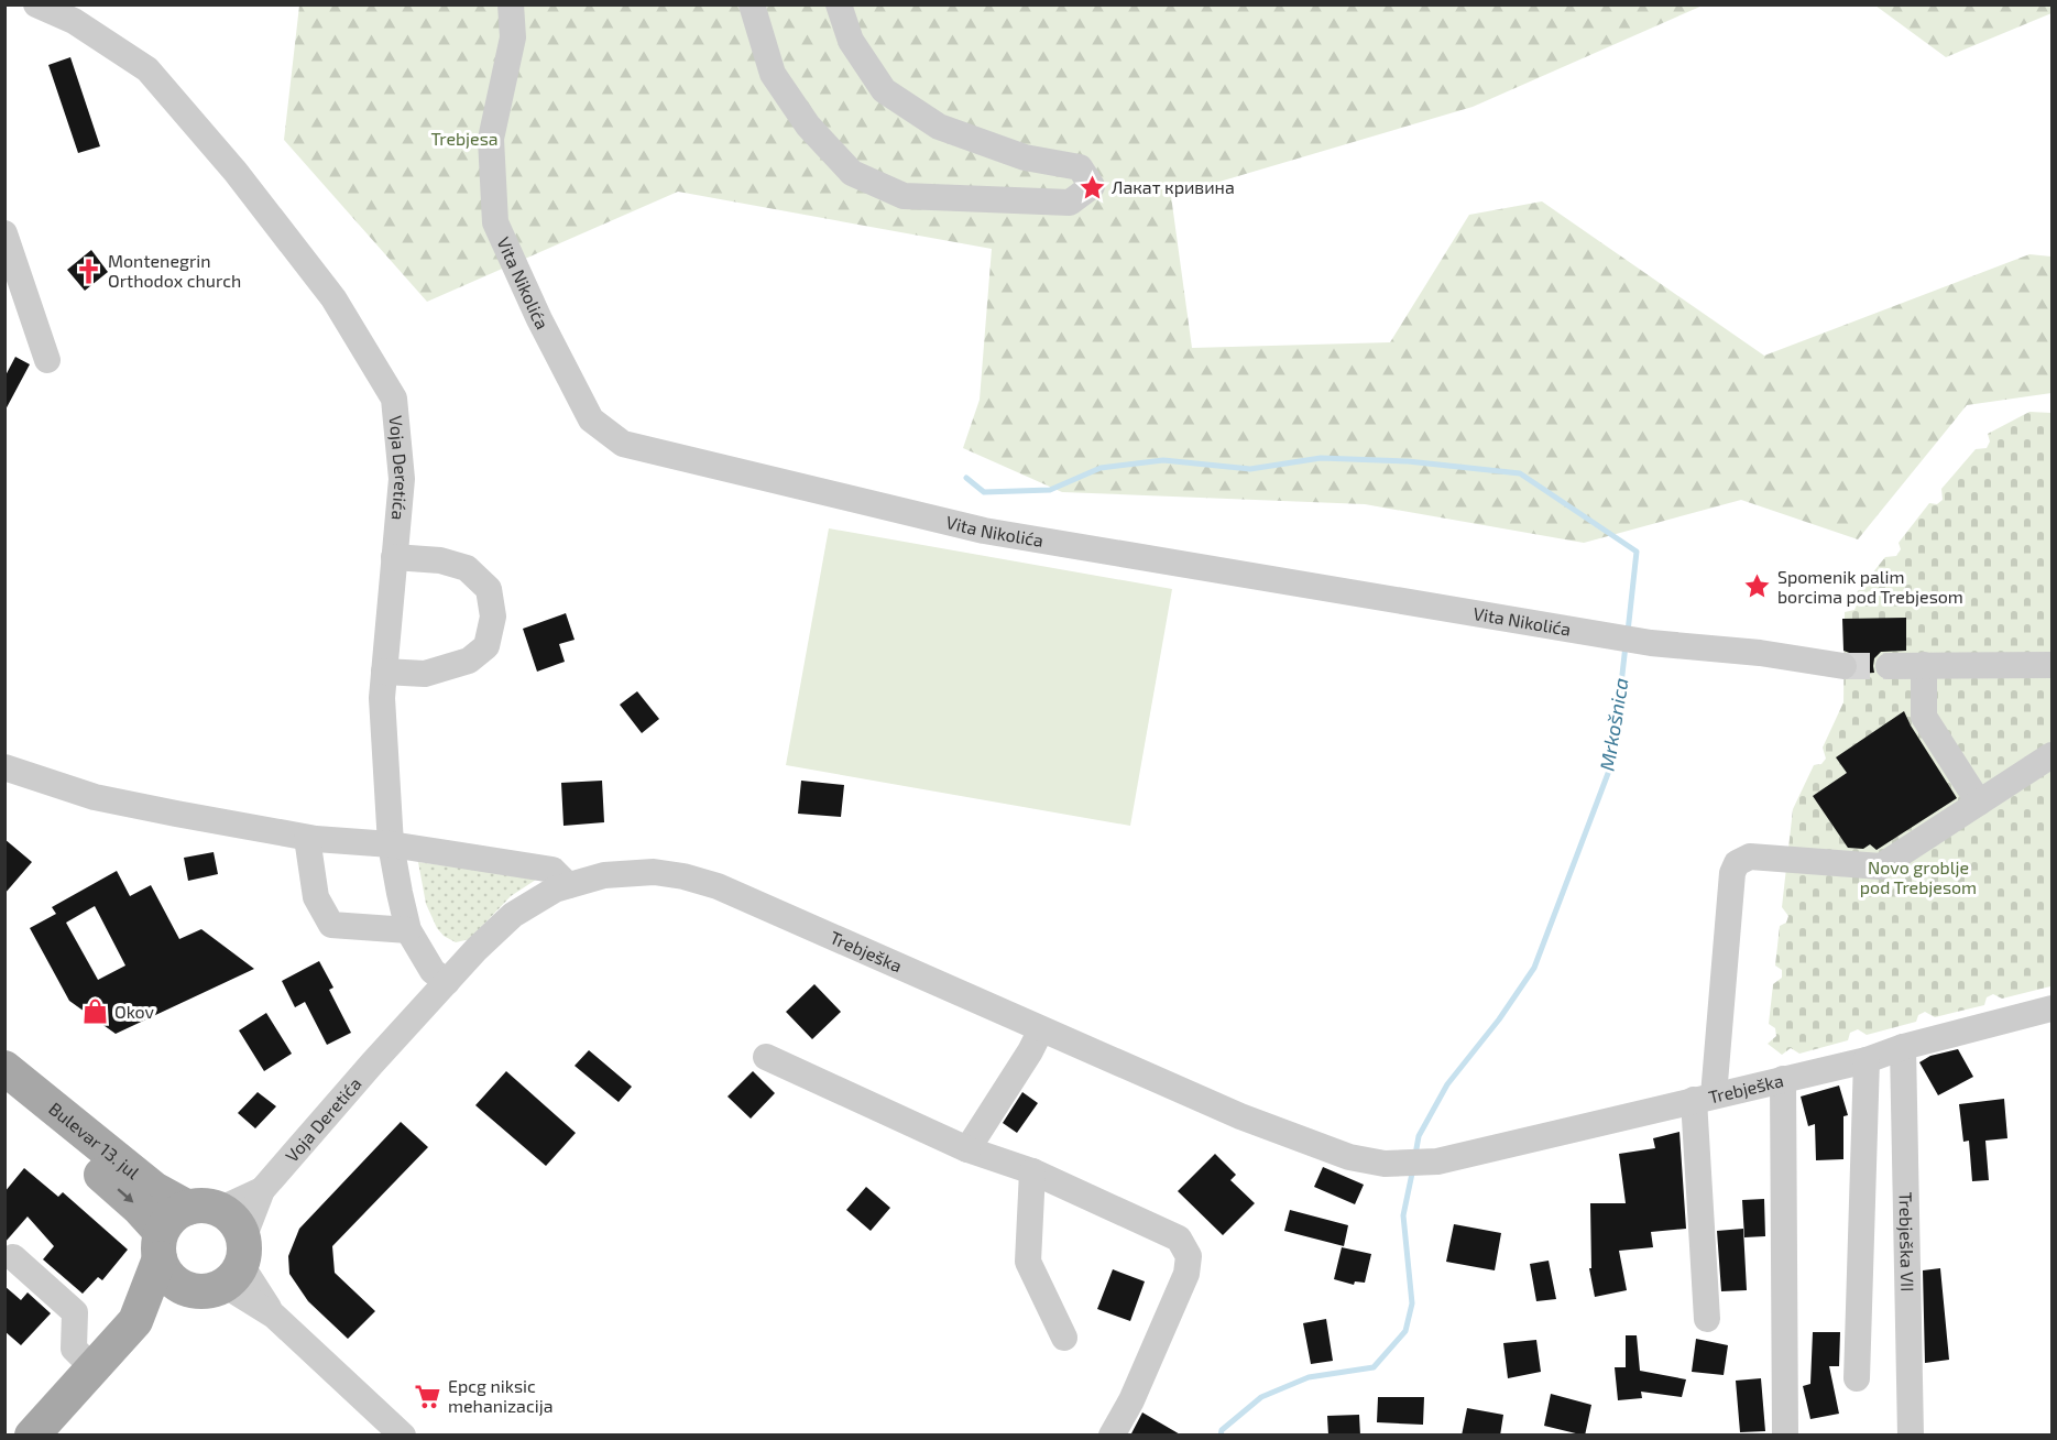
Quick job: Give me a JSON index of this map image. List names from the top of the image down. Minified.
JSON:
{"streets":{"main road":["Bulevar 13. jul"],"street":["Vita Nikolića","Voja Deretića","Trebješka","Trebješka VII"]},"crossings":[["Voja Deretića","Trebješka"],["Trebješka","Trebješka VII"]],"water":["Mrkošnica"],"parks":["Trebjesa","Novo groblje pod Trebjesom"],"places":{"place":["Лакат кривина","Spomenik palim borcima pod Trebjesom"],"church":["Montenegrin Orthodox church"],"shop":["Okov"],"supermarket":["Epcg niksic mehanizacija"]}}
